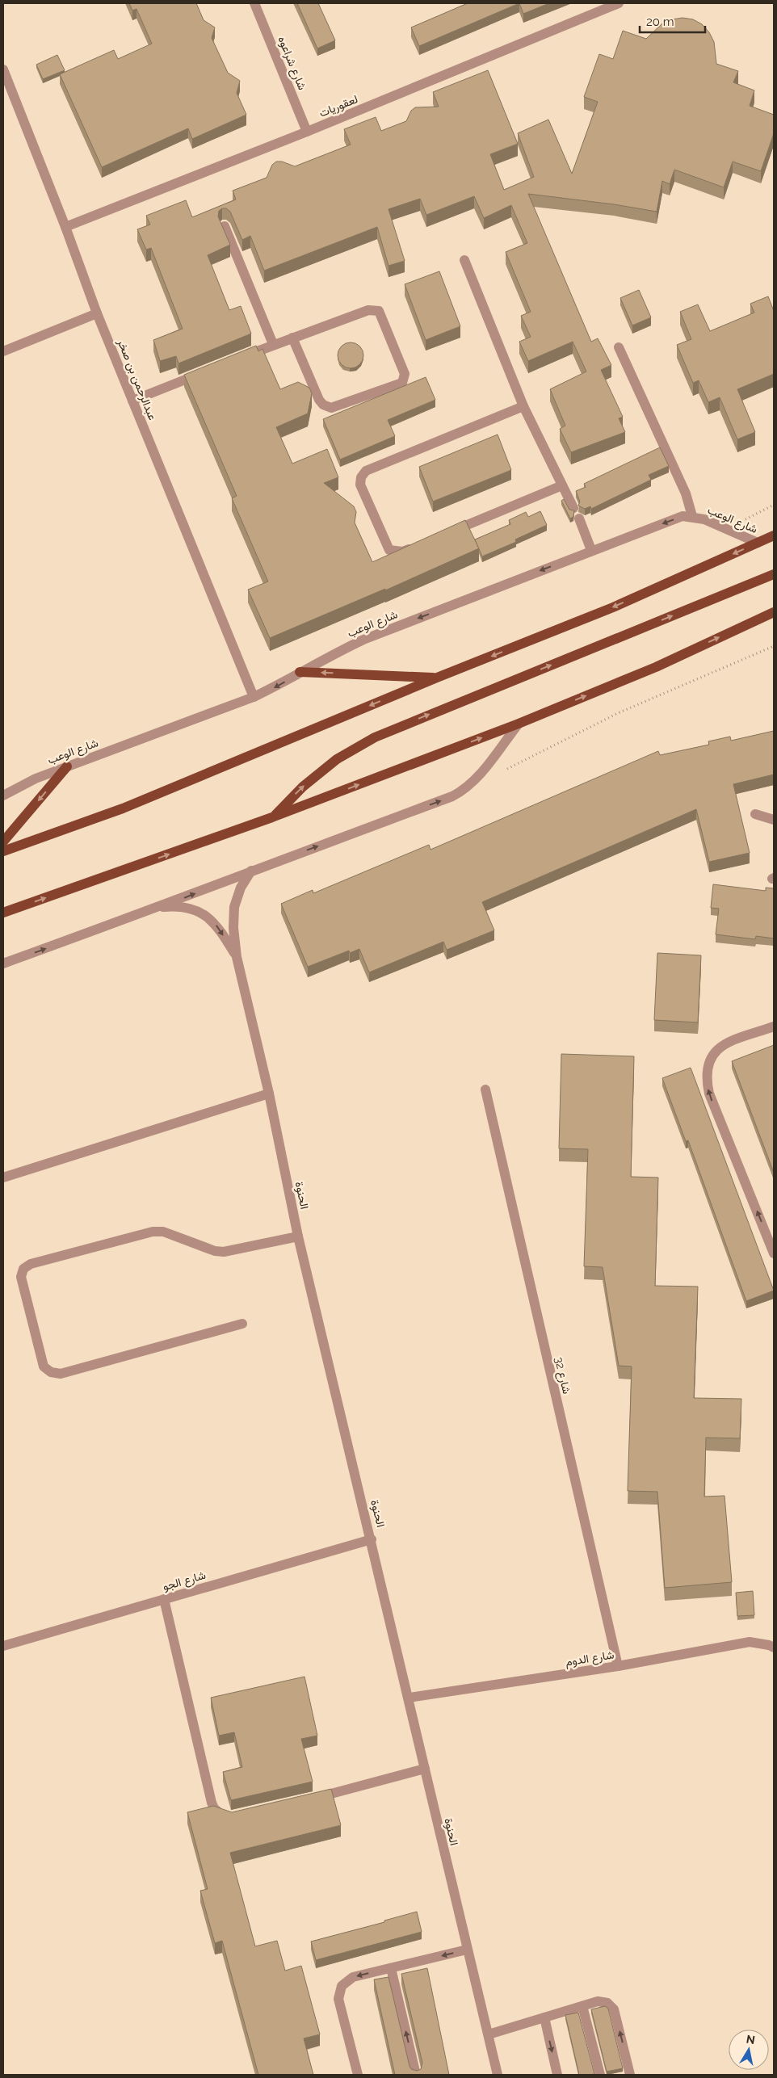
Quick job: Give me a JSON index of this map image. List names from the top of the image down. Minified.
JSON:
{"streets":{"main road":["شارع الوعب"],"street":["شارع شراعوه","لعقوريات","عبدالرحمن بن صخر","الحنوة","شارع 32","شارع الجو","شارع الدوم"]},"crossings":[["شارع شراعوه","لعقوريات"],["لعقوريات","عبدالرحمن بن صخر"],["عبدالرحمن بن صخر","شارع الوعب"],["الحنوة","شارع الجو"],["الحنوة","شارع الدوم"],["شارع 32","شارع الدوم"]],"scale_bar":"20 m","north":"top"}
